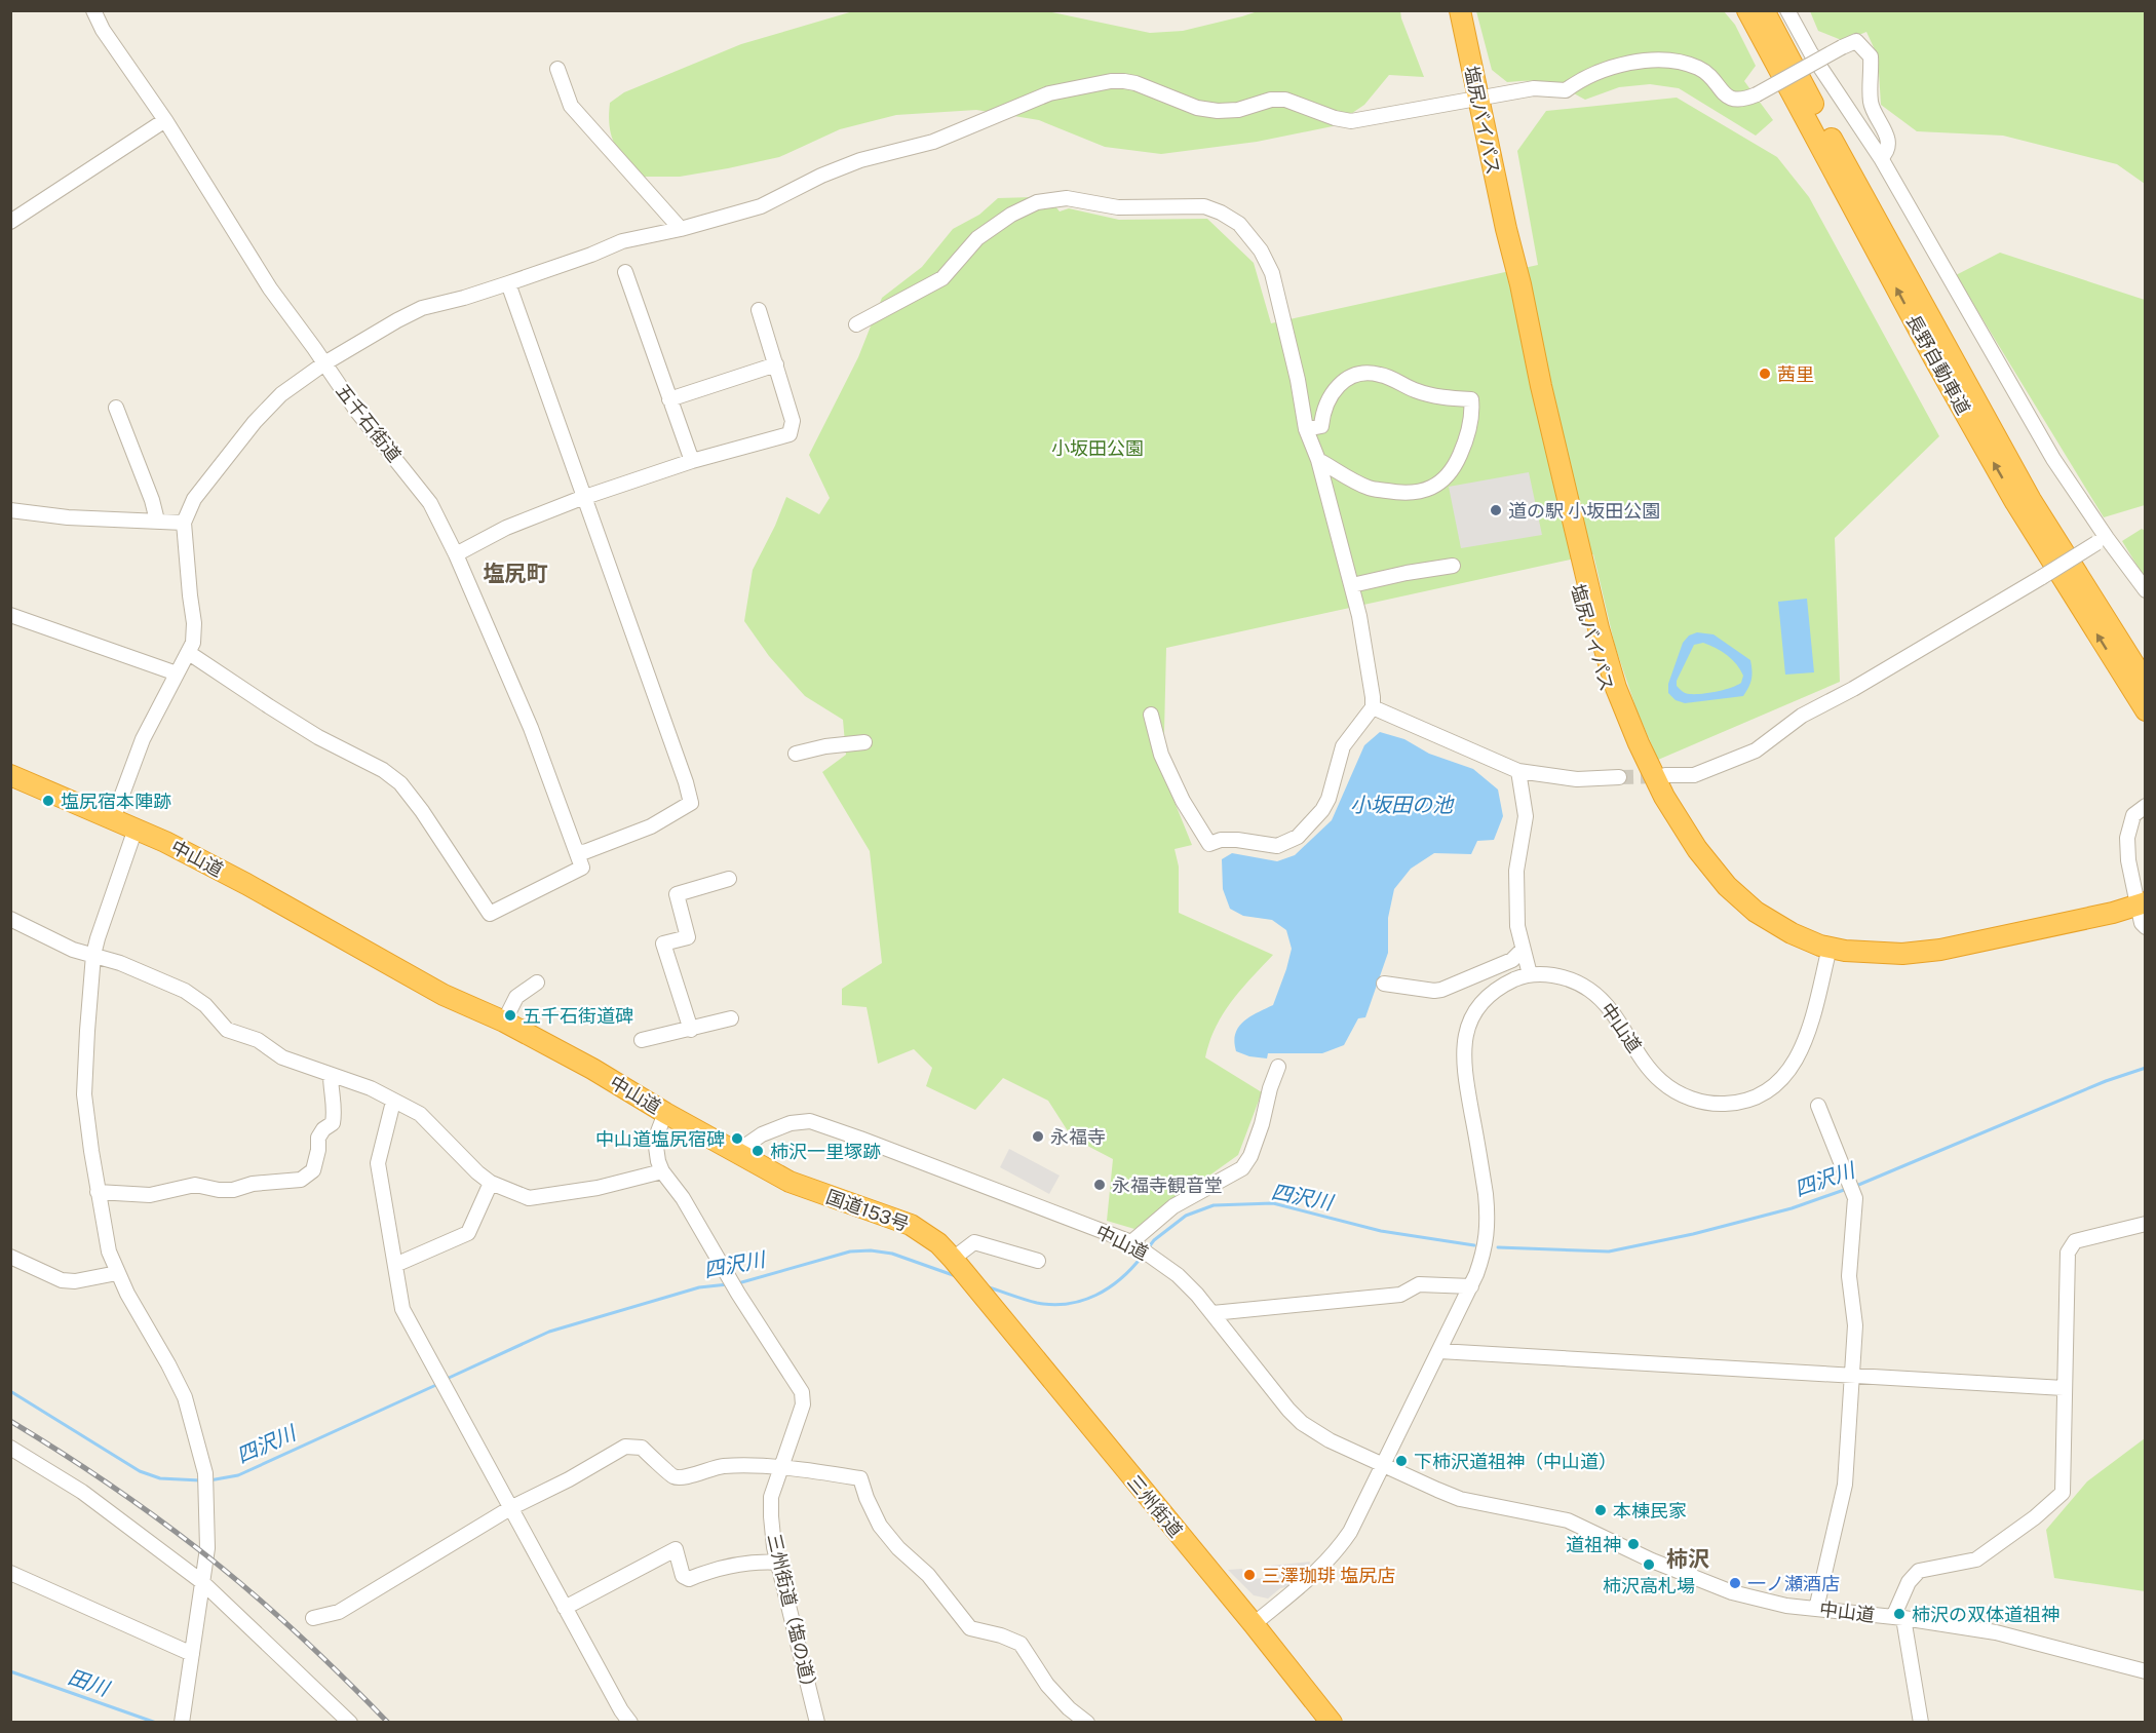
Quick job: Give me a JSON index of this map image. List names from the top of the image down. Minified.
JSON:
{"streets":{"highway":["塩尻バイパス","長野自動車道","中山道","国道153号","三州街道"],"street":["五千石街道","三州街道（塩の道）"]},"crossings":[["塩尻バイパス","中山道"],["中山道","国道153号"],["中山道","三州街道（塩の道）"],["国道153号","三州街道"]],"districts":["塩尻町","柿沢"],"water":["小坂田の池","四沢川","田川"],"parks":["小坂田公園"],"places":["茜里","道の駅 小坂田公園","塩尻宿本陣跡","五千石街道碑","永福寺","中山道塩尻宿碑","柿沢一里塚跡","永福寺観音堂","下柿沢道祖神（中山道）","本棟民家","道祖神","柿沢高札場","三澤珈琲 塩尻店","一ノ瀬酒店","柿沢の双体道祖神"]}
